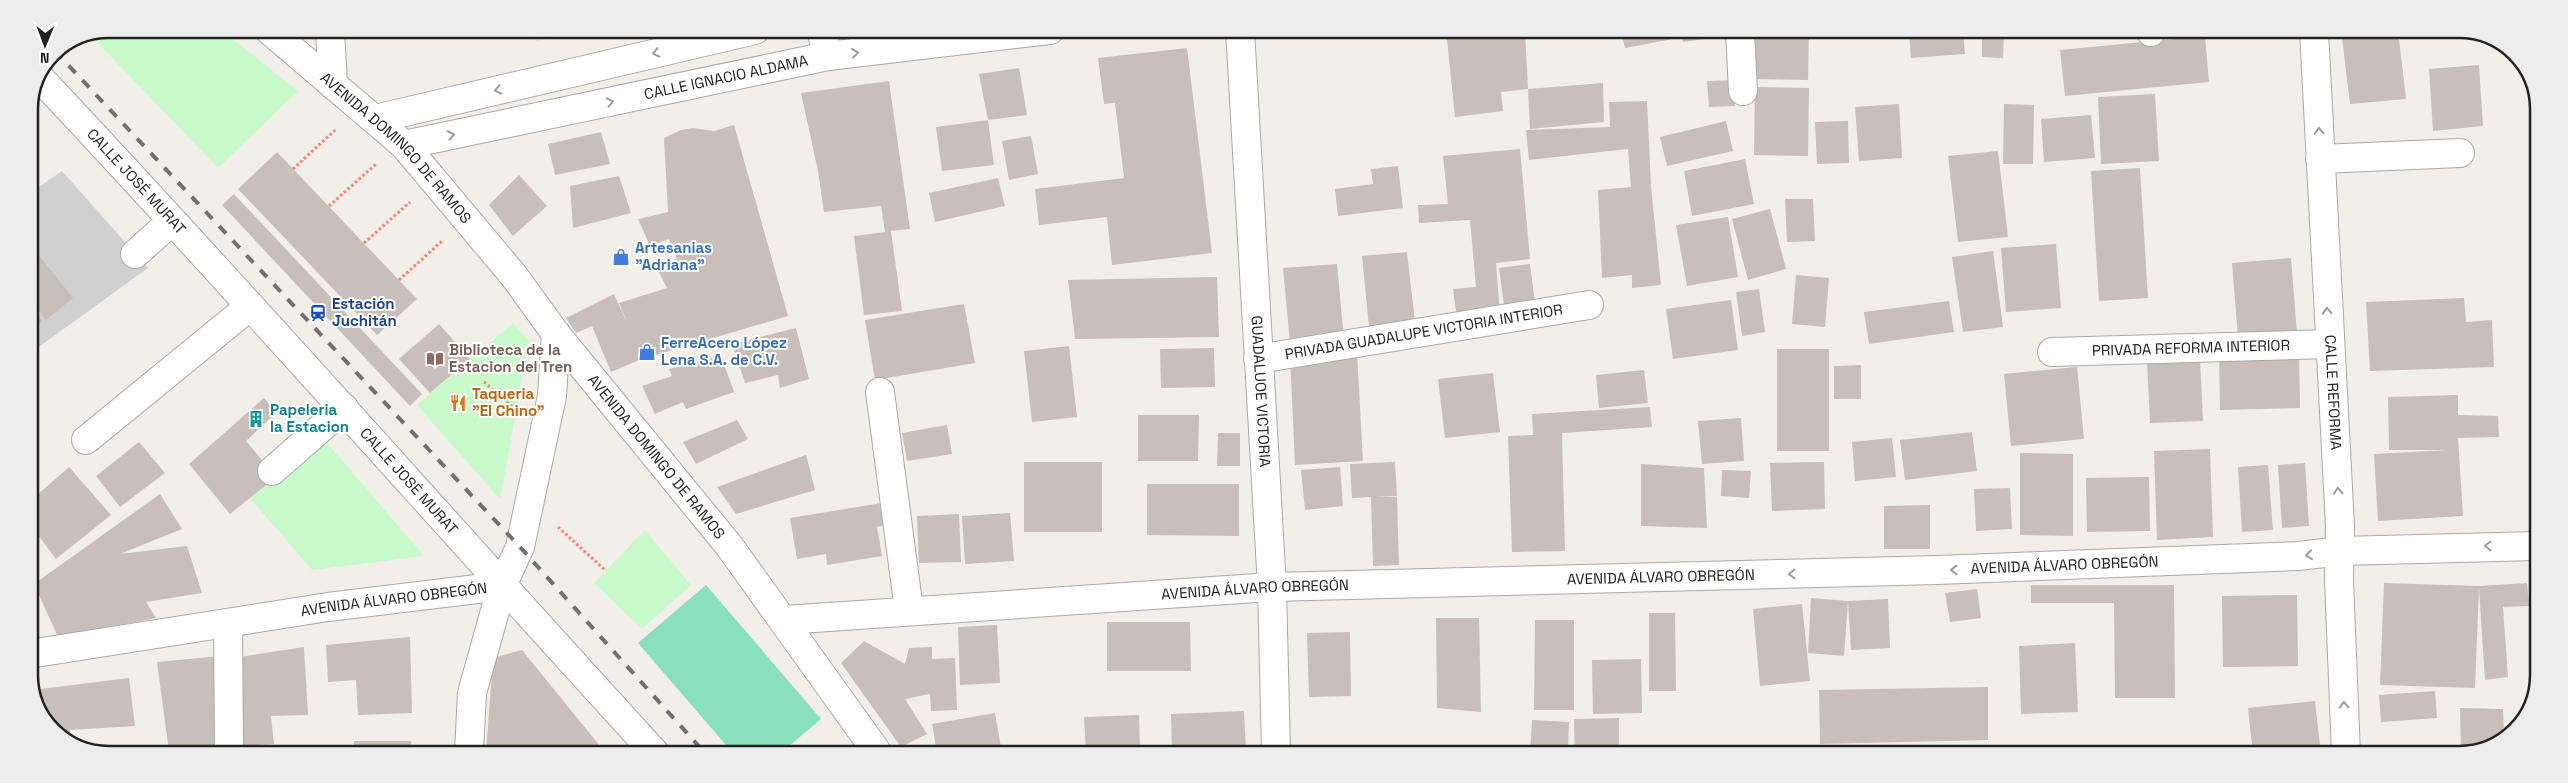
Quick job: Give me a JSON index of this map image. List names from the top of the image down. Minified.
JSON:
{"streets":{"street":["CALLE IGNACIO ALDAMA","AVENIDA DOMINGO DE RAMOS","CALLE JOSÉ MURAT","PRIVADA GUADALUPE VICTORIA INTERIOR","PRIVADA REFORMA INTERIOR","GUADALUOE VICTORIA","CALLE REFORMA","AVENIDA ÁLVARO OBREGÓN"]},"crossings":[["CALLE IGNACIO ALDAMA","AVENIDA DOMINGO DE RAMOS"],["AVENIDA DOMINGO DE RAMOS","AVENIDA ÁLVARO OBREGÓN"],["CALLE JOSÉ MURAT","AVENIDA ÁLVARO OBREGÓN"],["PRIVADA GUADALUPE VICTORIA INTERIOR","GUADALUOE VICTORIA"],["PRIVADA REFORMA INTERIOR","CALLE REFORMA"],["GUADALUOE VICTORIA","AVENIDA ÁLVARO OBREGÓN"],["CALLE REFORMA","AVENIDA ÁLVARO OBREGÓN"]],"one_way":["CALLE REFORMA","AVENIDA ÁLVARO OBREGÓN"],"places":{"shop":["Artesanias \"Adriana\"","FerreAcero López Lena S.A. de C.V."],"station":["Estación Juchitán"],"library":["Biblioteca de la Estacion del Tren"],"restaurant":["Taqueria \"El Chino\""],"building":["Papeleria la Estacion"]},"north":"bottom"}
